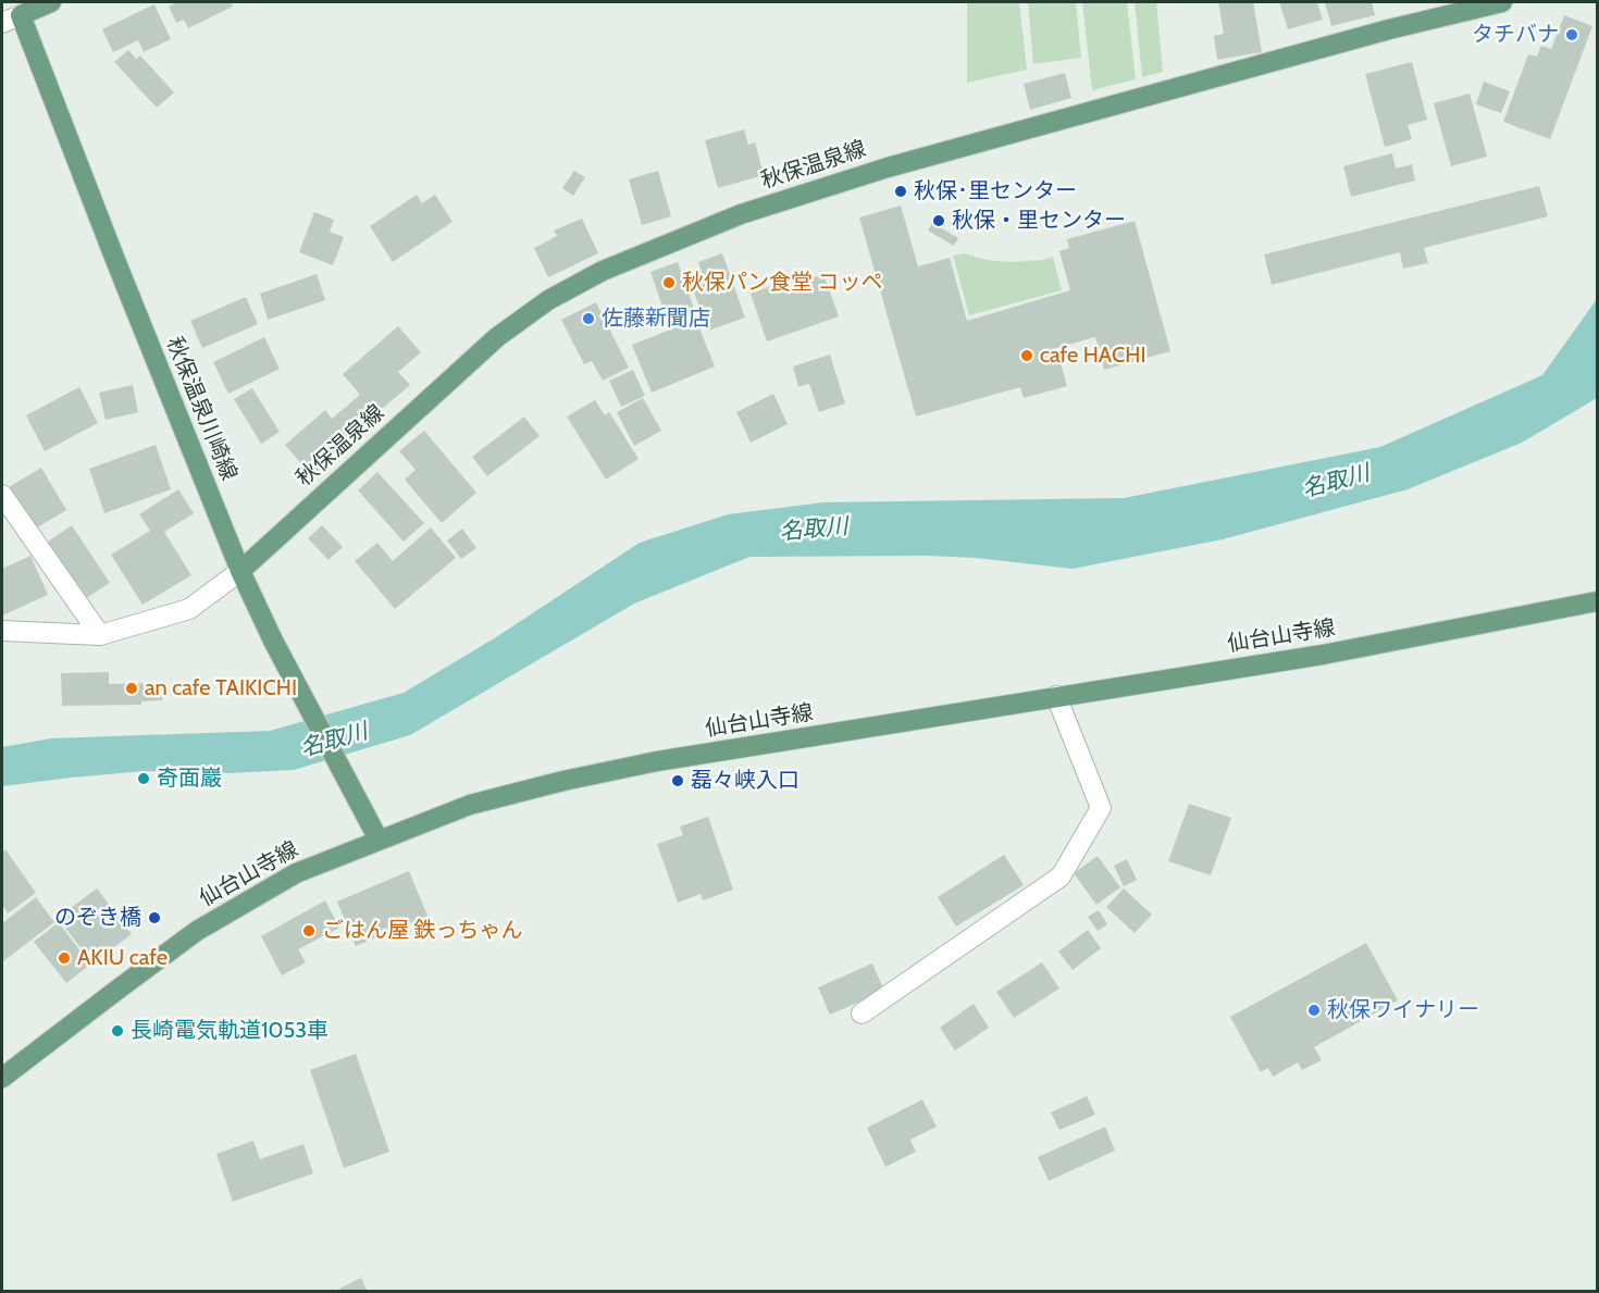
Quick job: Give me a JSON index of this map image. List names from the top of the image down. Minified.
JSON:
{"streets":{"main road":["秋保温泉線","秋保温泉川崎線","仙台山寺線"]},"crossings":[["秋保温泉線","秋保温泉川崎線"],["秋保温泉川崎線","仙台山寺線"]],"water":["名取川"],"places":["タチバナ","秋保･里センター","秋保・里センター","秋保パン食堂 コッペ","佐藤新聞店","cafe HACHI","an cafe TAIKICHI","奇面巖","磊々峡入口","のぞき橋","ごはん屋 鉄っちゃん","AKIU cafe","秋保ワイナリー","長崎電気軌道1053車"]}
